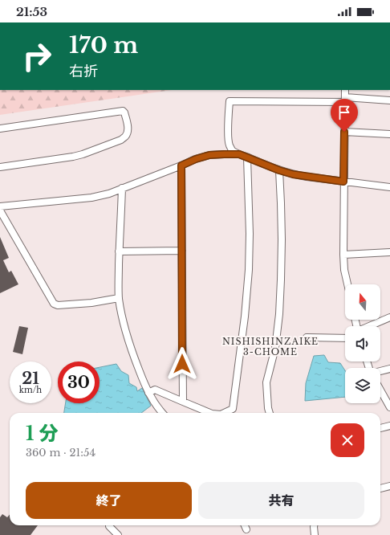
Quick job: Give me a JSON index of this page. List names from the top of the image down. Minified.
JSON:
{"districts":["NISHISHINZAIKE 3-CHOME"],"north":"top","page":{"status":"21:53","turn":["170 m","右折"],"speed":"21 km/h","limit":"30","heading":["1 分","360 m · 21:54"],"buttons":["終了","共有"]}}
